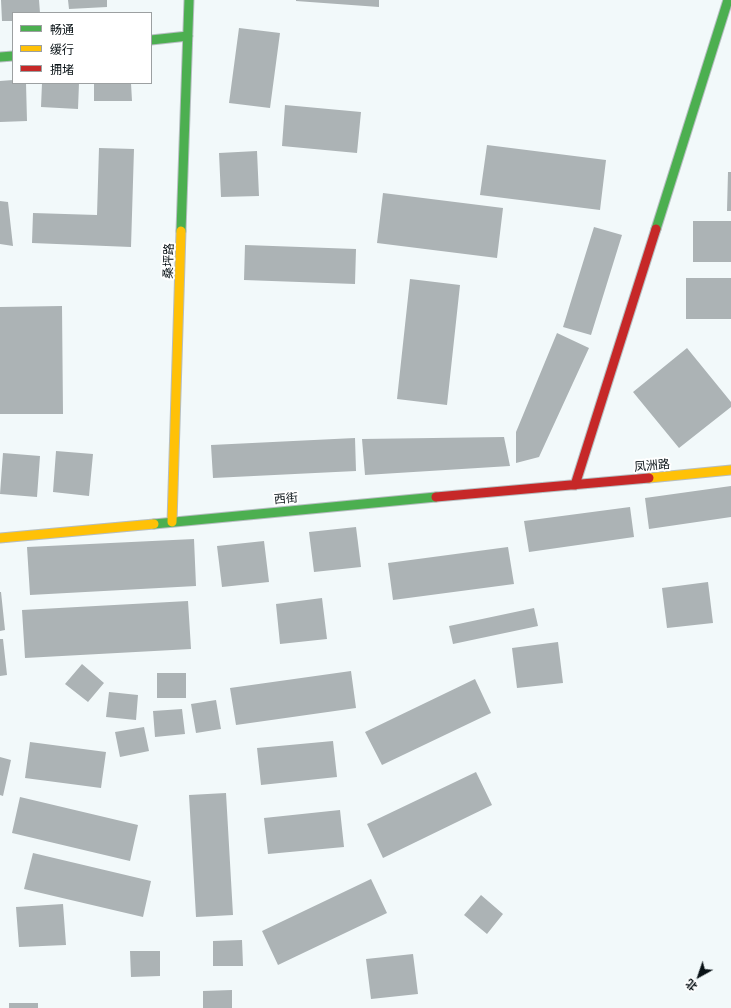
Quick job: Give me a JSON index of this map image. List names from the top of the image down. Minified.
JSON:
{"streets":{"street":["桑坪路","凤洲路","西街"]},"crossings":[["桑坪路","西街"],["凤洲路","西街"]],"legend":["畅通","缓行","拥堵"],"north":"bottom left"}
